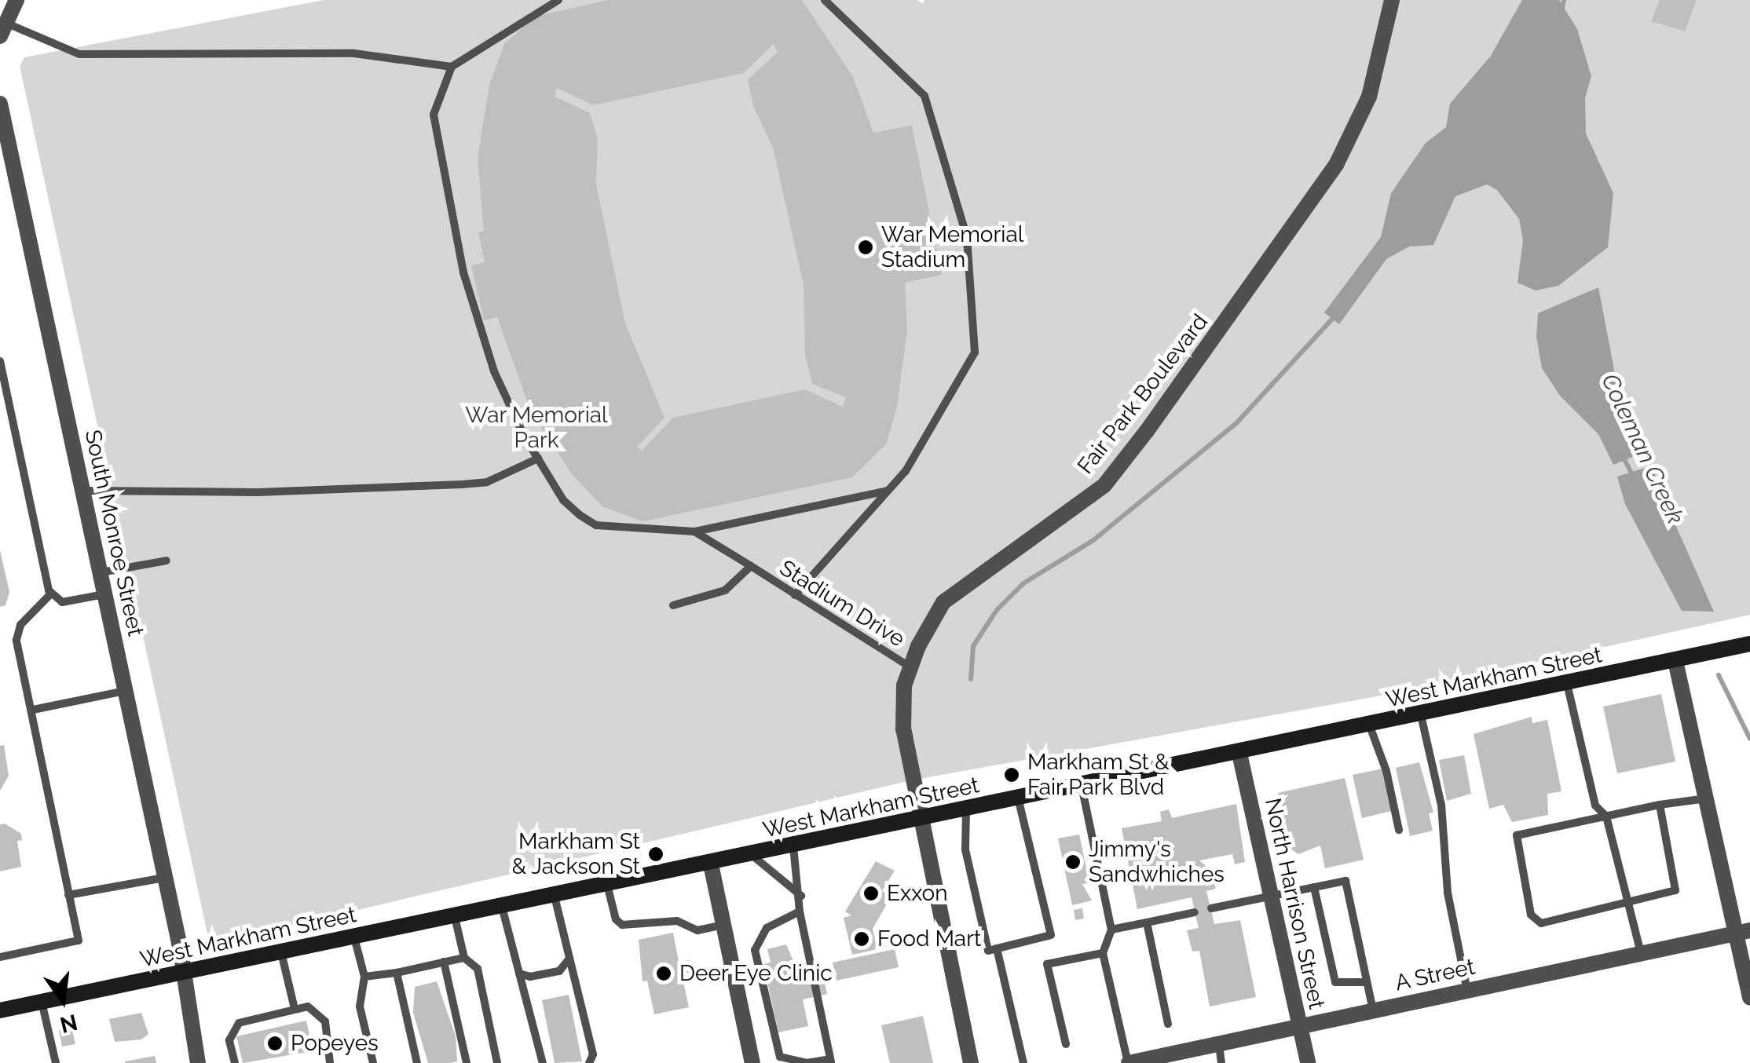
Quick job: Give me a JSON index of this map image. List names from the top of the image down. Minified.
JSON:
{"streets":{"main road":["West Markham Street"],"street":["Fair Park Boulevard","South Monroe Street","North Harrison Street","A Street"],"lane":["Stadium Drive"]},"crossings":[["Fair Park Boulevard","Stadium Drive"],["Fair Park Boulevard","West Markham Street"],["South Monroe Street","West Markham Street"],["West Markham Street","North Harrison Street"],["North Harrison Street","A Street"]],"water":["Coleman Creek"],"parks":["War Memorial Park"],"places":["War Memorial Stadium","Markham St & Fair Park Blvd","Markham St & Jackson St","Jimmy's Sandwhiches","Exxon","Food Mart","Deer Eye Clinic","Popeyes"],"north":"bottom"}
